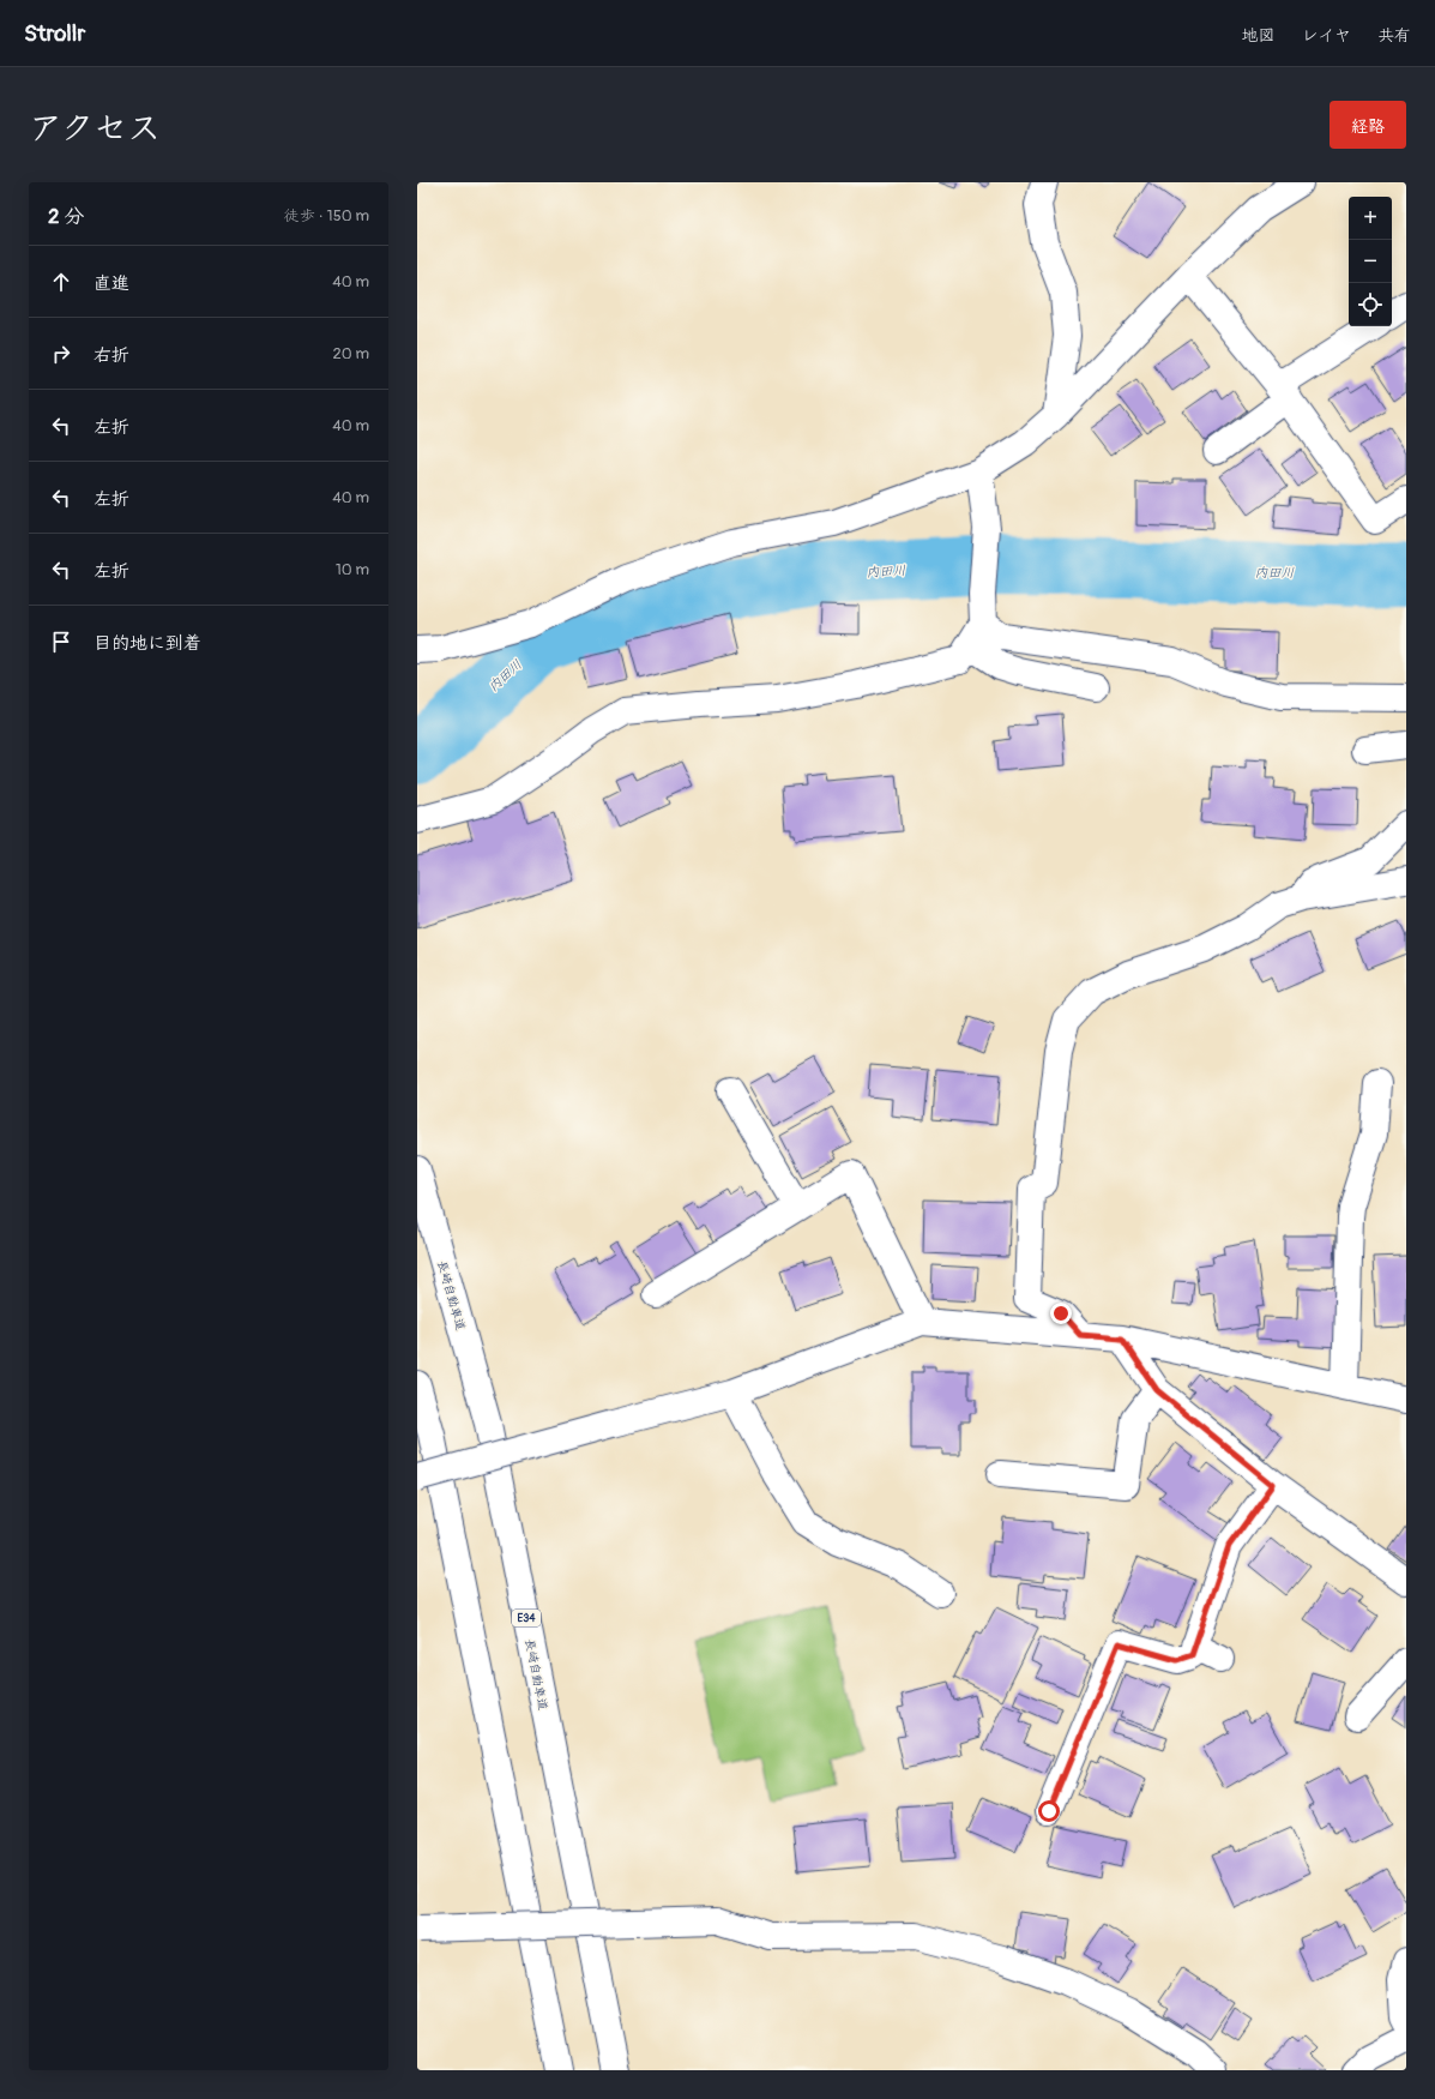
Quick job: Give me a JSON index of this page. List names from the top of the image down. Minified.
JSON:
{"streets":{"main road":["長崎自動車道","E34"]},"water":["内田川"],"page":{"header":"Strollr","nav":["地図","レイヤ","共有"],"title":"アクセス","buttons":"経路","heading":["2 分","徒歩 · 150 m"],"map_buttons":["+","−"],"list":[["直進","40 m"],["右折","20 m"],["左折","40 m"],["左折","40 m"],["左折","10 m"],"目的地に到着"]}}
